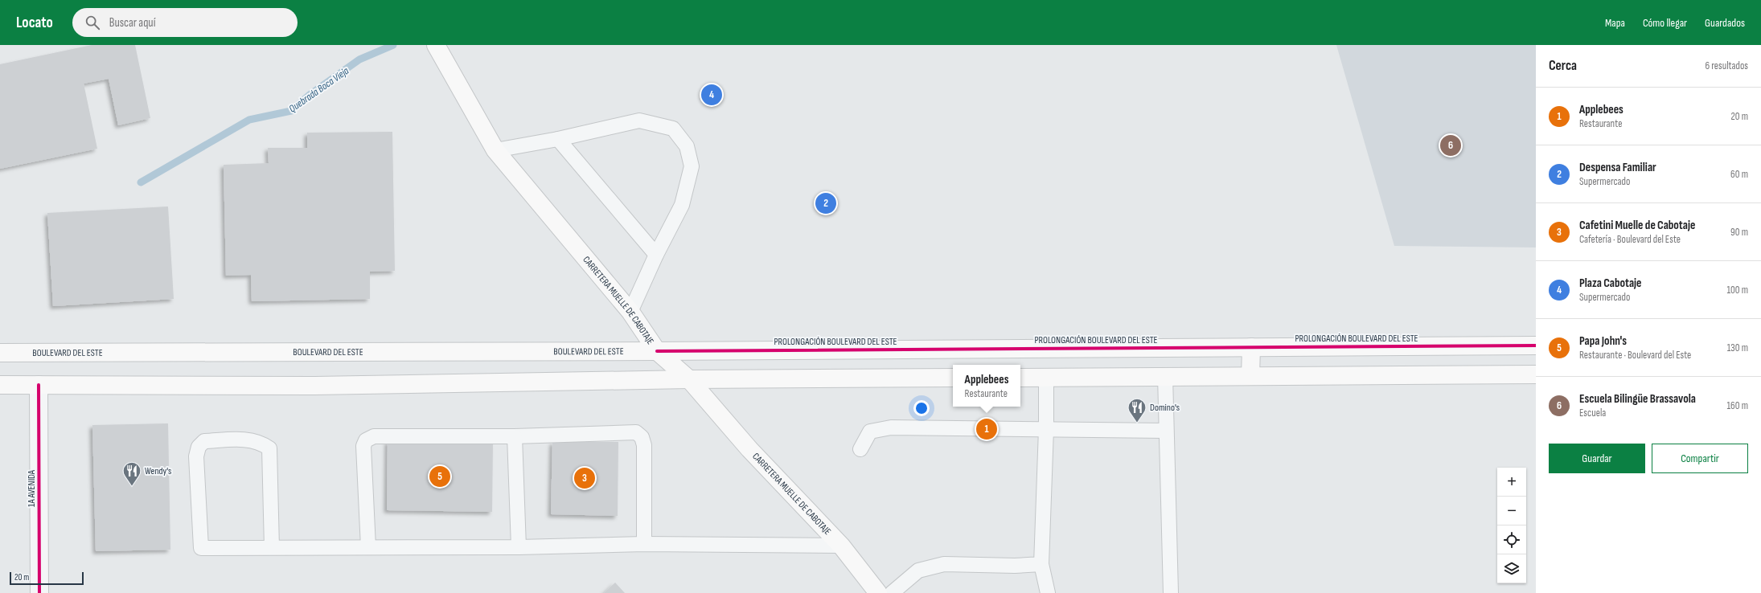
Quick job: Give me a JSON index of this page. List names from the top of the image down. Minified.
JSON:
{"streets":{"main road":["CARRETERA MUELLE DE CABOTAJE","PROLONGACIÓN BOULEVARD DEL ESTE","BOULEVARD DEL ESTE"],"street":["1A AVENIDA"]},"crossings":[["CARRETERA MUELLE DE CABOTAJE","PROLONGACIÓN BOULEVARD DEL ESTE"],["CARRETERA MUELLE DE CABOTAJE","BOULEVARD DEL ESTE"],["PROLONGACIÓN BOULEVARD DEL ESTE","BOULEVARD DEL ESTE"]],"water":["Quebrada Boca Vieja"],"places":{"restaurant":["Domino's","Wendy's"]},"scale_bar":"20 m","page":{"header":"Locato","search":"Buscar aquí","nav":["Mapa","Cómo llegar","Guardados"],"heading":["Cerca","6 resultados"],"pins":["4","6","2","1","5","3"],"list":[{"mark":"1","name":"Applebees","note":"Restaurante","value":"20 m"},{"mark":"2","name":"Despensa Familiar","note":"Supermercado","value":"60 m"},{"mark":"3","name":"Cafetini Muelle de Cabotaje","note":"Cafetería · Boulevard del Este","value":"90 m"},{"mark":"4","name":"Plaza Cabotaje","note":"Supermercado","value":"100 m"},{"mark":"5","name":"Papa John's","note":"Restaurante · Boulevard del Este","value":"130 m"},{"mark":"6","name":"Escuela Bilingüe Brassavola","note":"Escuela","value":"160 m"}],"popup":["Applebees","Restaurante"],"buttons":["Guardar","Compartir"],"map_buttons":["+","−"],"scale":"20 m"}}
